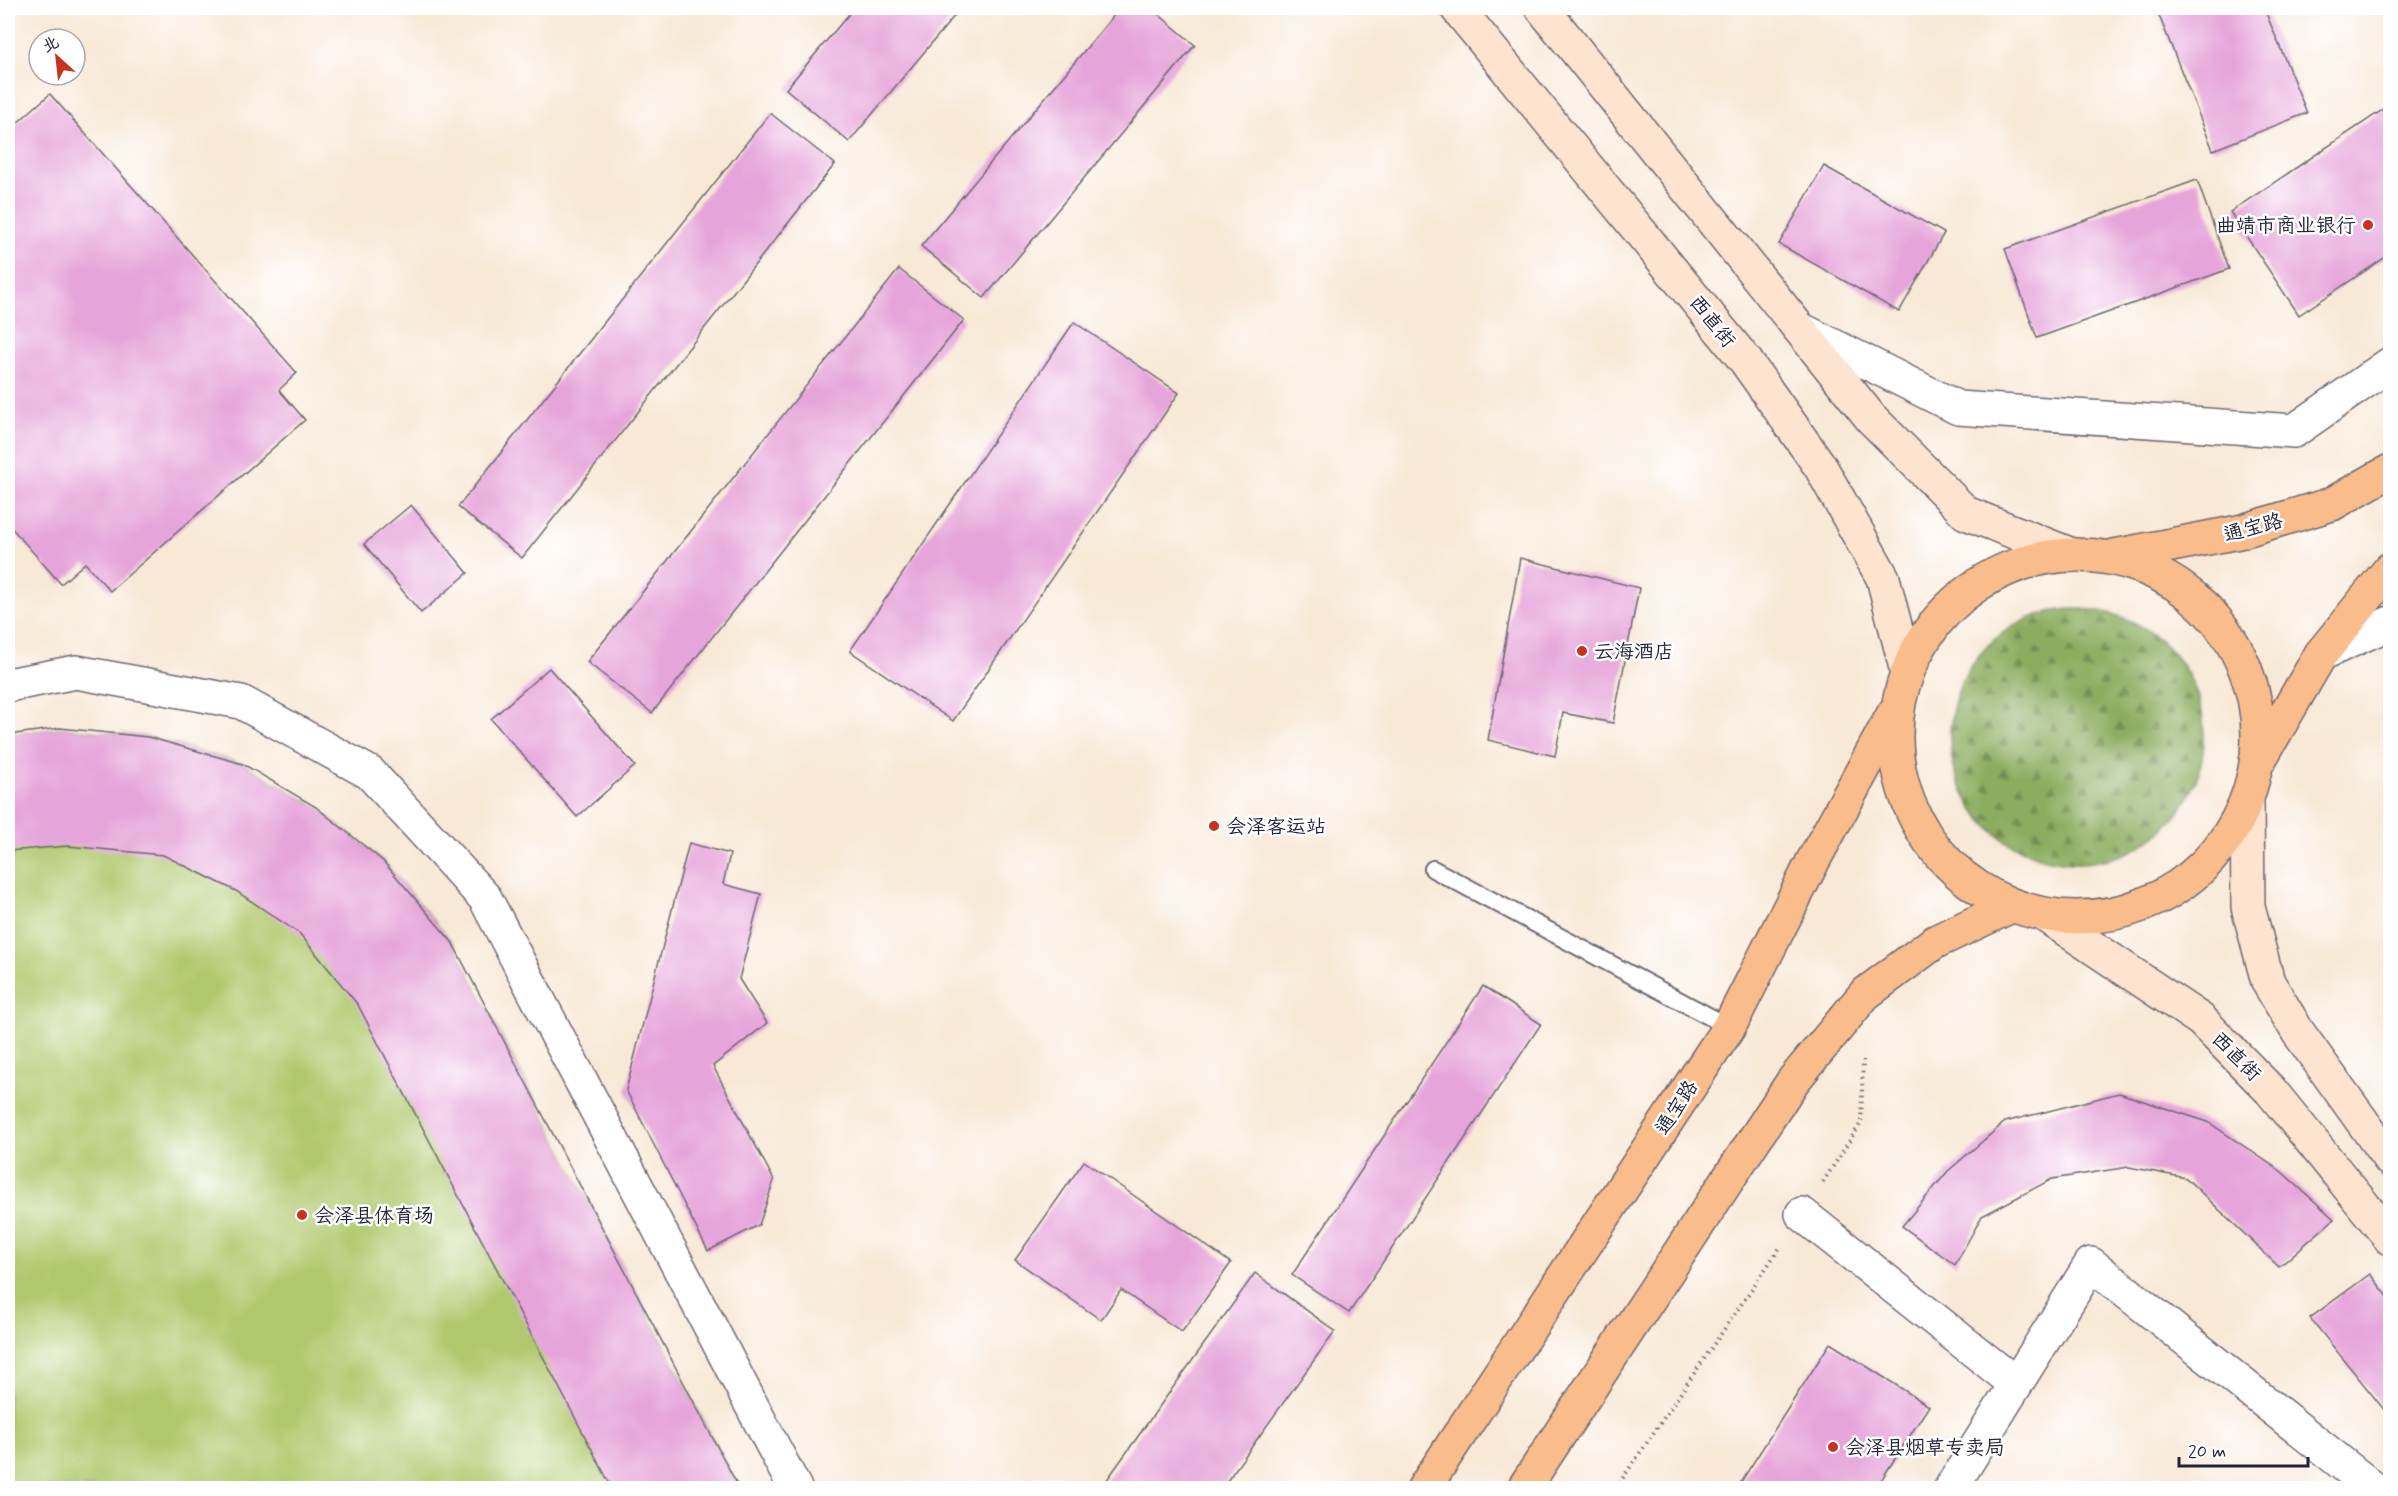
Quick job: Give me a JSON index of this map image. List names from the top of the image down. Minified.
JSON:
{"streets":{"main road":["通宝路"],"street":["西直街"]},"places":["曲靖市商业银行","云海酒店","会泽客运站","会泽县体育场","会泽县烟草专卖局"],"scale_bar":"20 m","north":"top left"}
